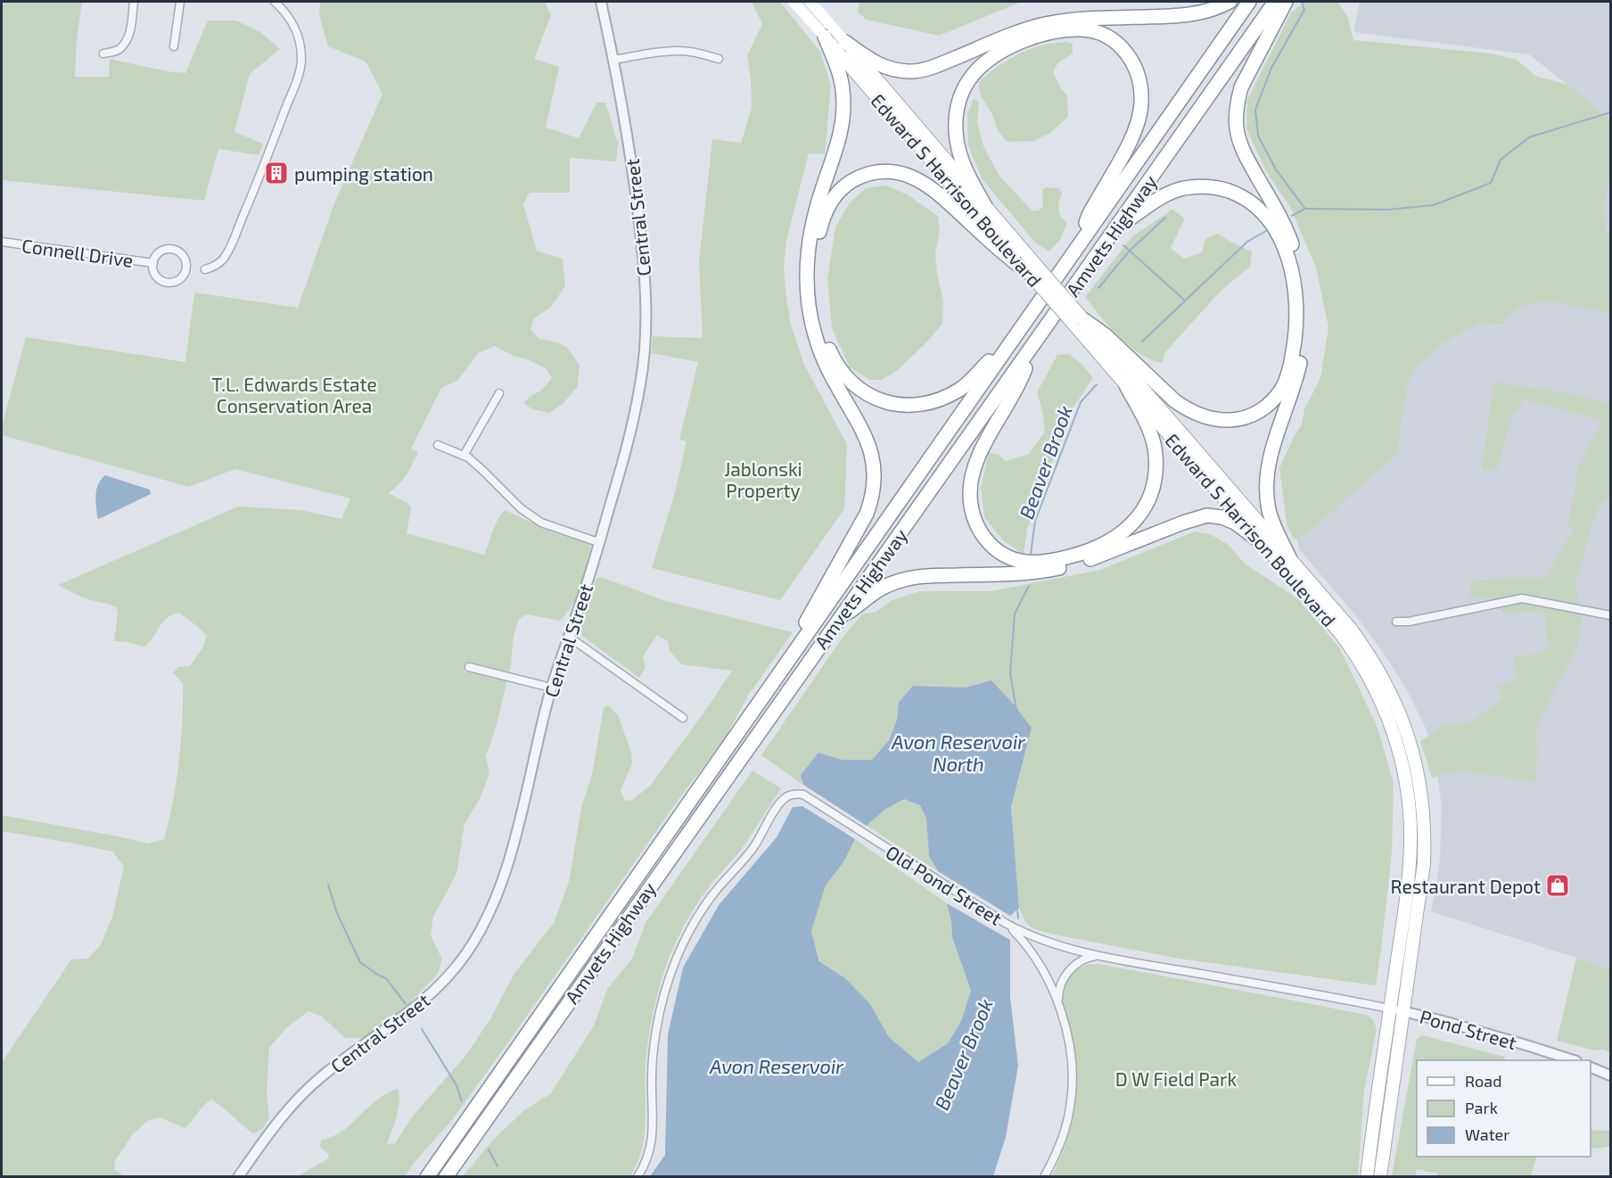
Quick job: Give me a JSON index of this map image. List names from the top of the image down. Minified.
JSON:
{"streets":{"highway":["Amvets Highway"],"main road":["Edward S Harrison Boulevard"],"street":["Central Street","Connell Drive","Old Pond Street","Pond Street"]},"crossings":[["Edward S Harrison Boulevard","Old Pond Street"],["Edward S Harrison Boulevard","Pond Street"],["Old Pond Street","Pond Street"]],"water":["Beaver Brook","Avon Reservoir North","Avon Reservoir"],"parks":["T.L. Edwards Estate Conservation Area","Jablonski Property","D W Field Park"],"places":{"building":["pumping station"],"shop":["Restaurant Depot"]},"legend":["Road","Park","Water"]}
